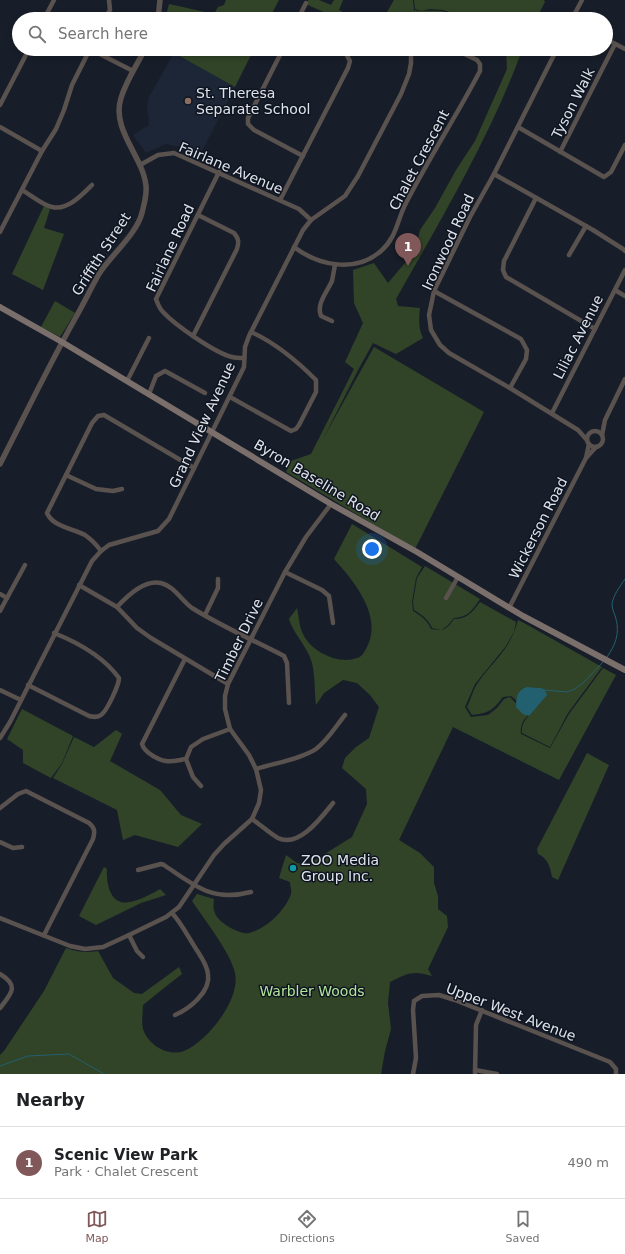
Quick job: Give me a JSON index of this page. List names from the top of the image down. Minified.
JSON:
{"streets":{"main road":["Byron Baseline Road"],"street":["Tyson Walk","Chalet Crescent","Fairlane Avenue","Ironwood Road","Fairlane Road","Griffith Street","Liliac Avenue","Grand View Avenue","Wickerson Road","Timber Drive","Upper West Avenue"]},"crossings":[["Chalet Crescent","Grand View Avenue"],["Fairlane Avenue","Fairlane Road"],["Fairlane Avenue","Griffith Street"],["Fairlane Avenue","Grand View Avenue"],["Ironwood Road","Liliac Avenue"],["Ironwood Road","Wickerson Road"],["Fairlane Road","Grand View Avenue"],["Griffith Street","Byron Baseline Road"],["Grand View Avenue","Byron Baseline Road"],["Byron Baseline Road","Wickerson Road"],["Byron Baseline Road","Timber Drive"]],"parks":["Warbler Woods"],"places":["St. Theresa Separate School","ZOO Media Group Inc."],"page":{"search":"Search here","pins":"1","heading":"Nearby","list":[{"mark":"1","name":"Scenic View Park","note":"Park · Chalet Crescent","value":"490 m"}],"nav":["Map","Directions","Saved"]}}
